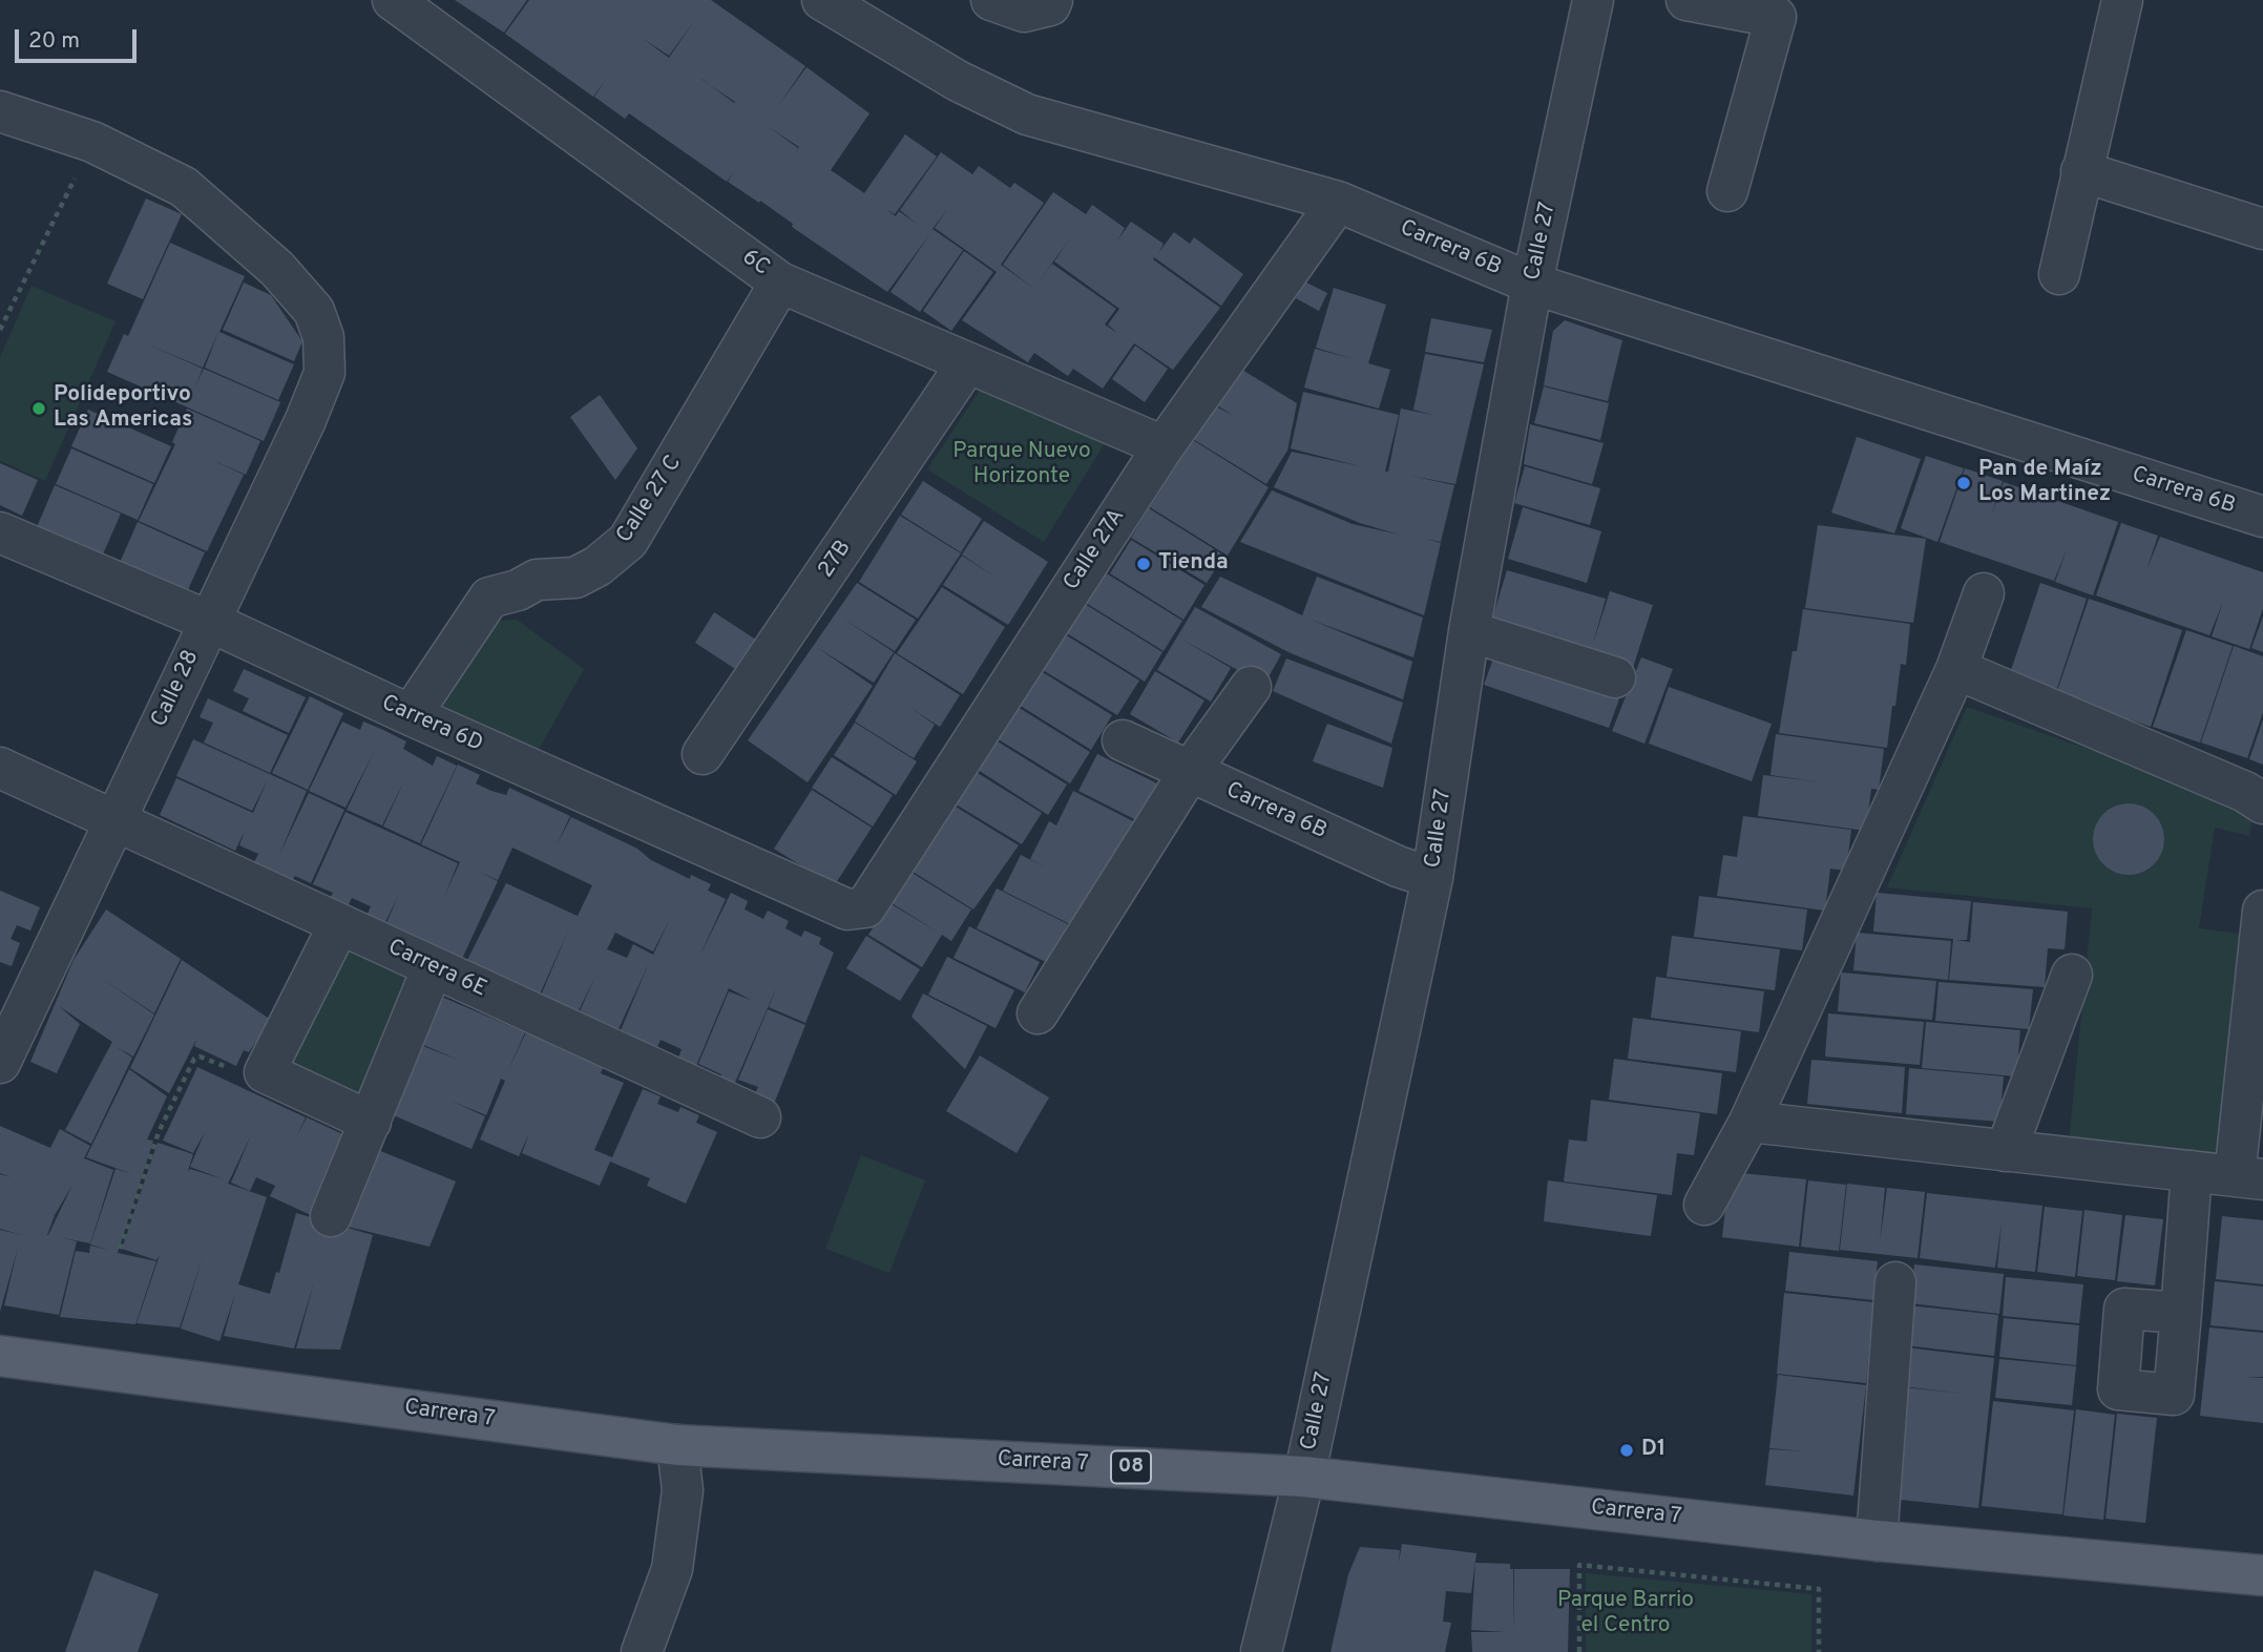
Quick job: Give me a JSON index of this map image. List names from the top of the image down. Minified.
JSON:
{"streets":{"main road":["Carrera 7","08"],"street":["Calle 27","Carrera 6B","6C","Calle 27 C","Calle 27A","27B","Calle 28","Carrera 6D","Carrera 6E"]},"crossings":[["Calle 27","Carrera 6B"],["Calle 27","Carrera 7"],["Carrera 6B","Calle 27A"],["6C","Calle 27 C"],["6C","Calle 27A"],["6C","27B"],["Calle 27 C","Carrera 6D"],["Calle 27A","Carrera 6D"],["Calle 28","Carrera 6D"],["Calle 28","Carrera 6E"]],"parks":["Parque Nuevo Horizonte","Parque Barrio el Centro"],"places":["Polideportivo Las Americas","Pan de Maíz Los Martinez","Tienda","D1"],"scale_bar":"20 m"}
